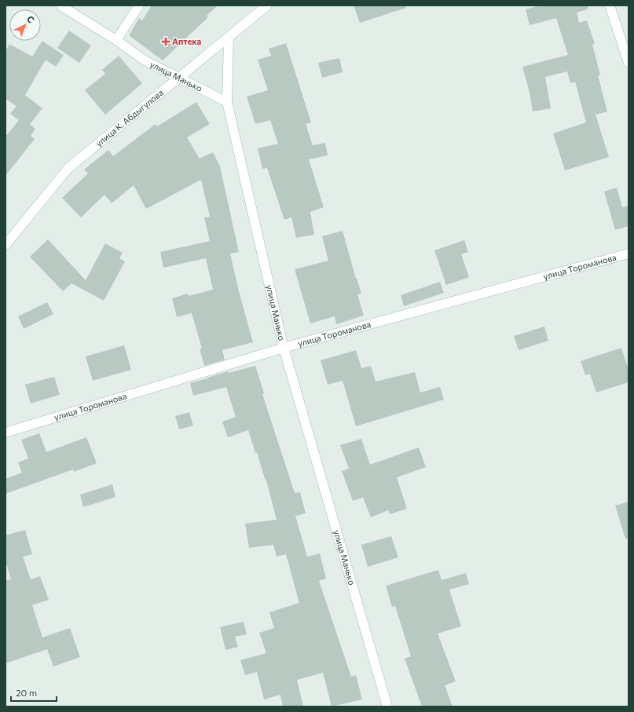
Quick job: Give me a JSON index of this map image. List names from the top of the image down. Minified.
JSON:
{"streets":{"street":["улица Манько","улица К. Абдыгулова","улица Тороманова"]},"crossings":[["улица Манько","улица К. Абдыгулова"],["улица Манько","улица Тороманова"]],"places":{"health":["Аптека"]},"scale_bar":"20 m","north":"top right"}
